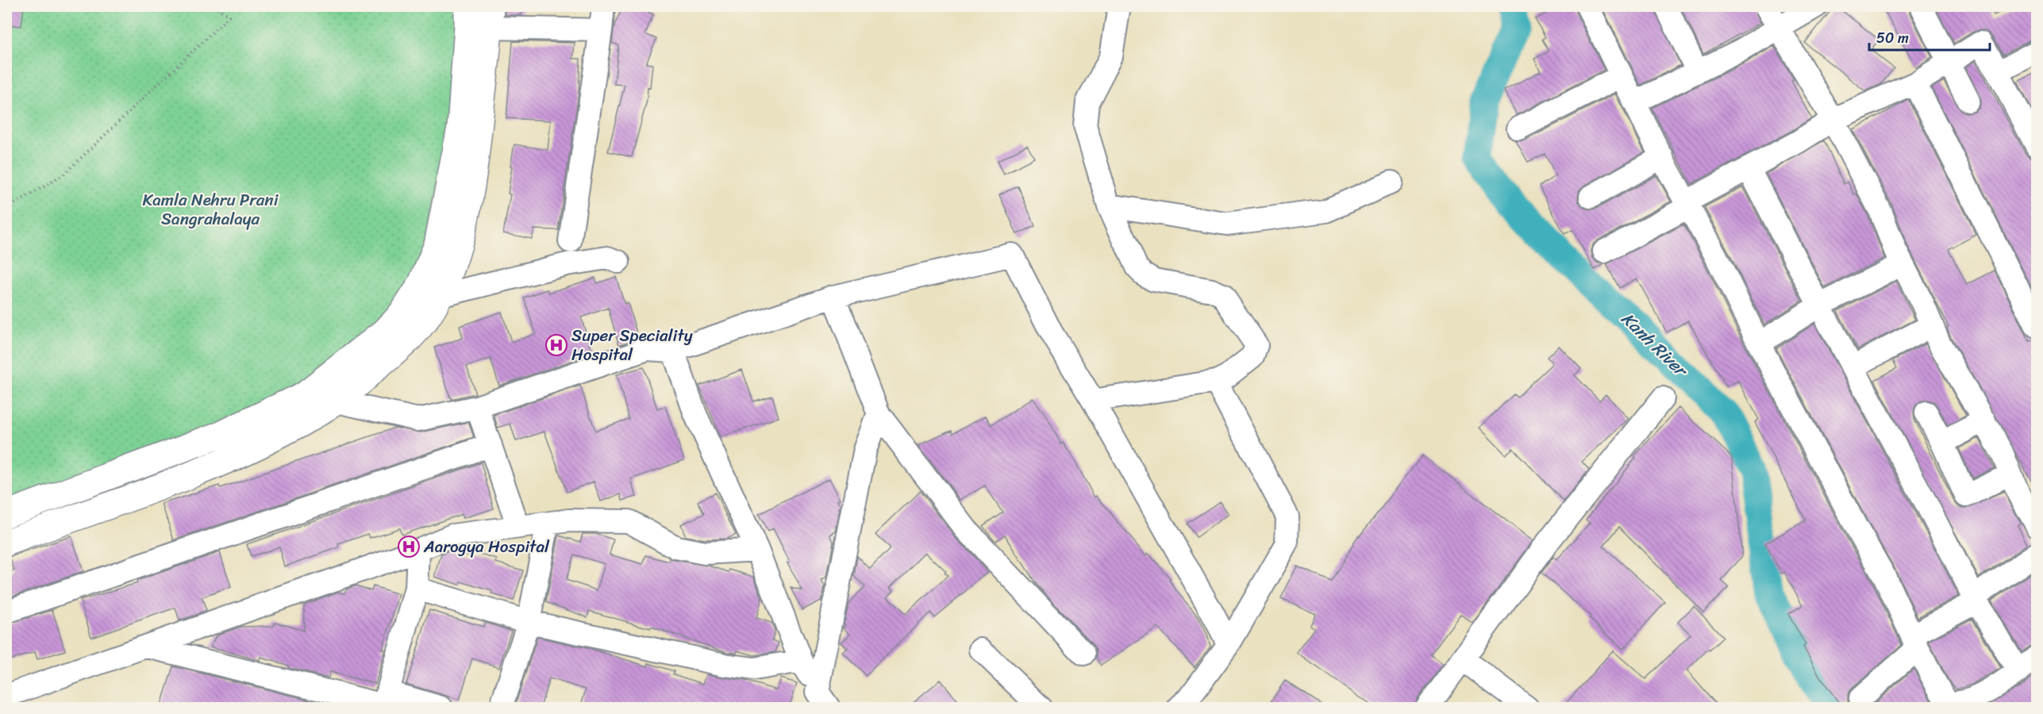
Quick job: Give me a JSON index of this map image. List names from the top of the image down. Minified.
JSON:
{"water":["Kanh River"],"parks":["Kamla Nehru Prani Sangrahalaya"],"places":{"hospital":["Super Speciality Hospital","Aarogya Hospital"]},"scale_bar":"50 m"}
